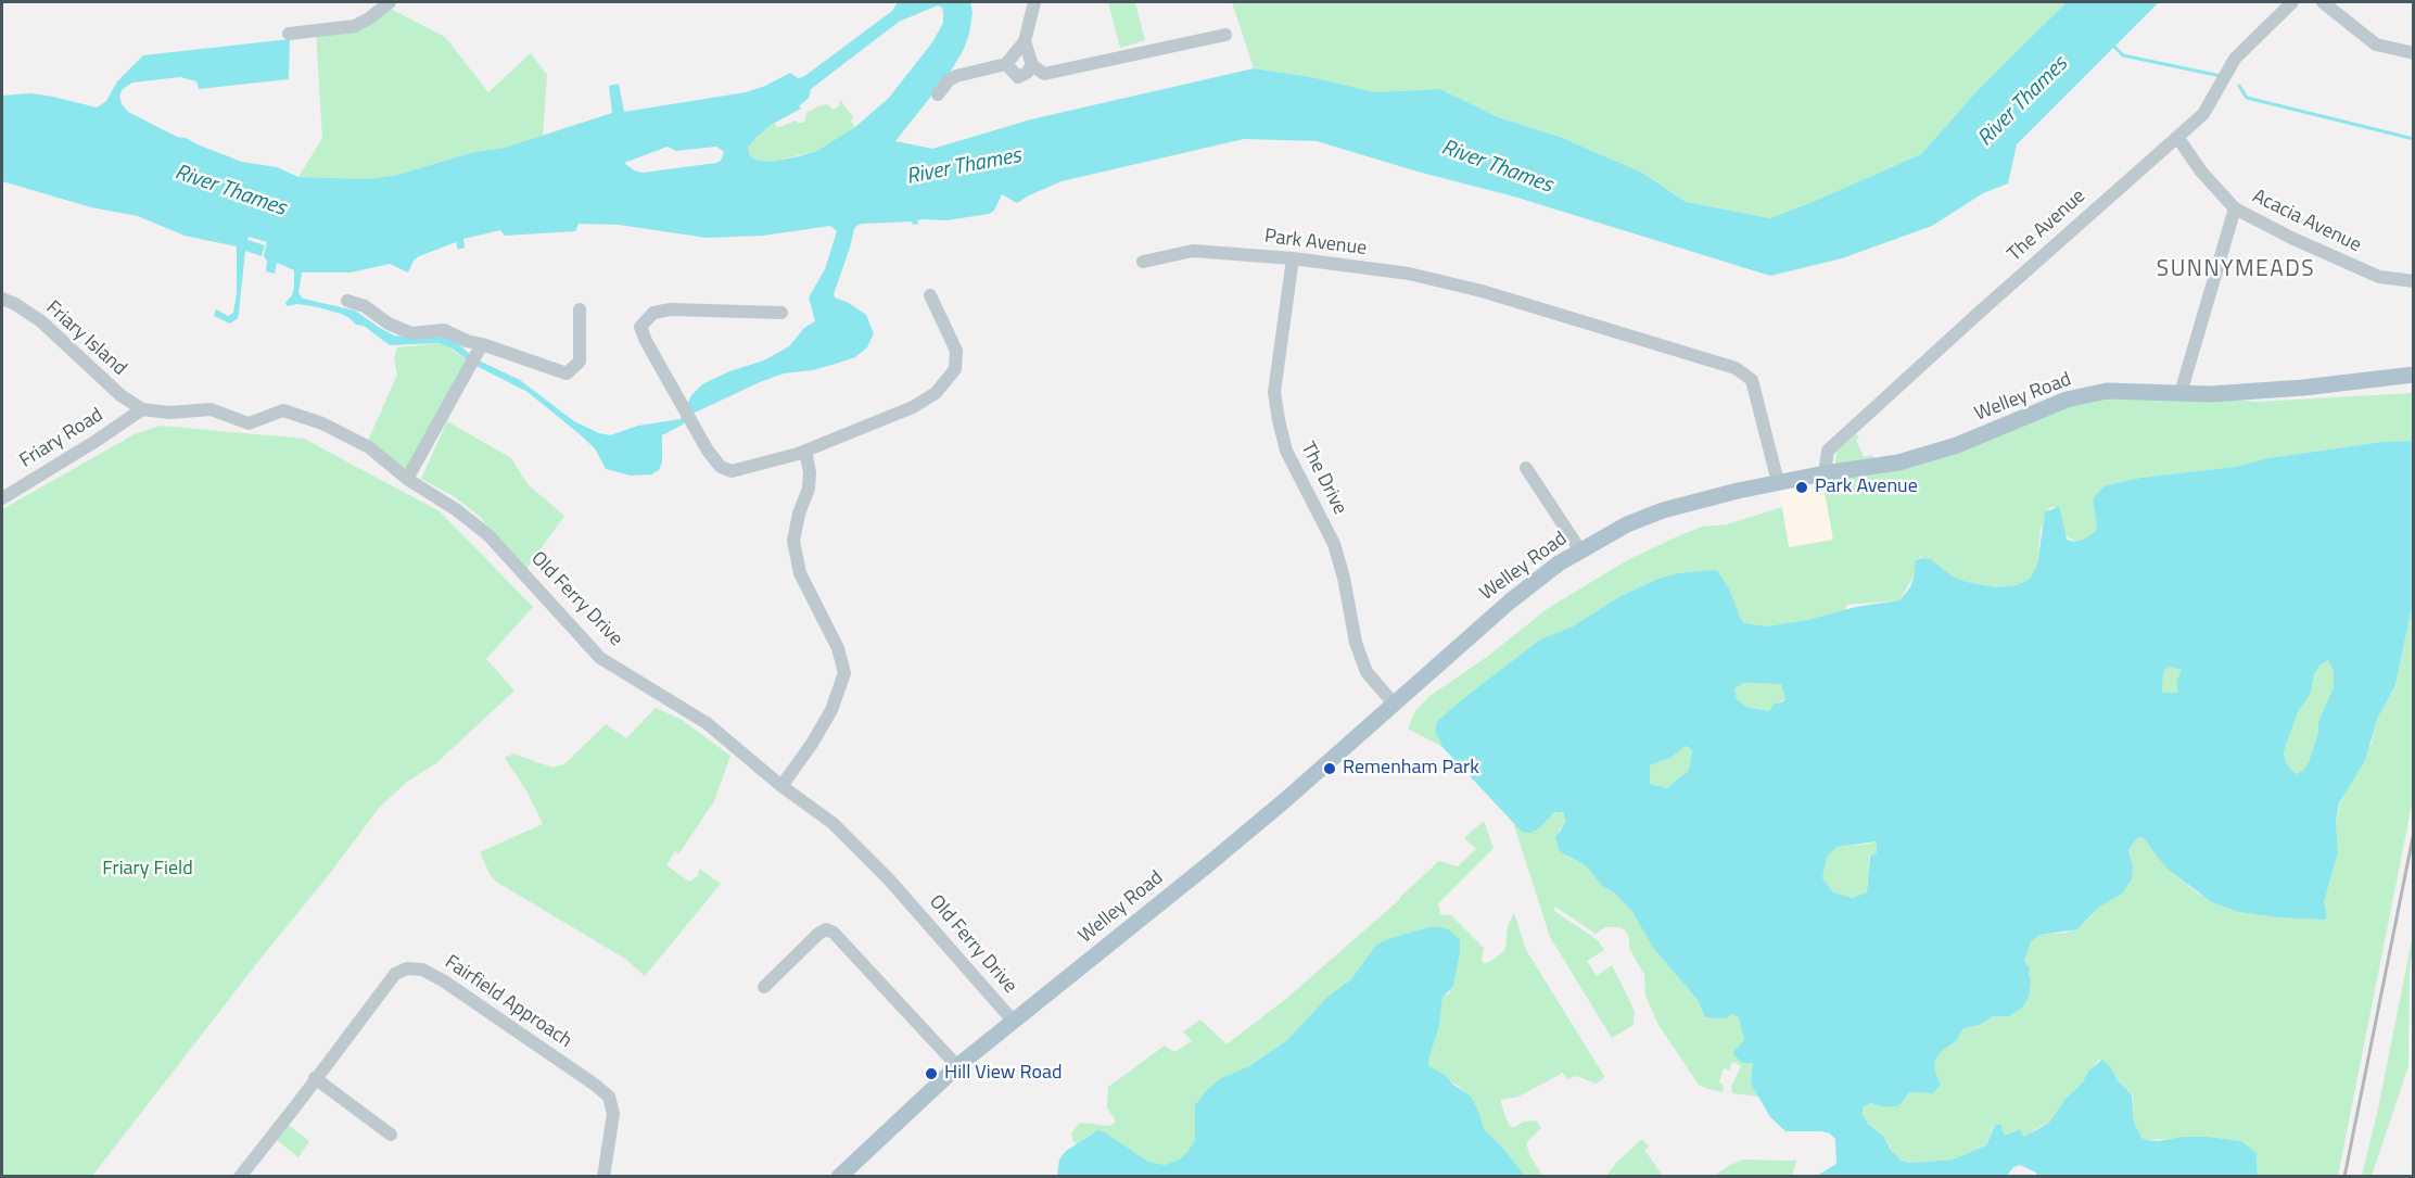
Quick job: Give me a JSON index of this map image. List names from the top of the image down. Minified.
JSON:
{"streets":{"main road":["Welley Road"],"street":["Acacia Avenue","The Avenue","Park Avenue","Friary Island","Friary Road","The Drive","Old Ferry Drive","Fairfield Approach"]},"crossings":[["Acacia Avenue","The Avenue"],["The Avenue","Welley Road"],["Park Avenue","Welley Road"],["Park Avenue","The Drive"],["Friary Island","Friary Road"],["Friary Island","Old Ferry Drive"],["Welley Road","The Drive"],["Welley Road","Old Ferry Drive"],["Friary Road","Old Ferry Drive"]],"districts":["SUNNYMEADS"],"water":["River Thames"],"parks":["Friary Field"],"places":["Park Avenue","Remenham Park","Hill View Road"]}
